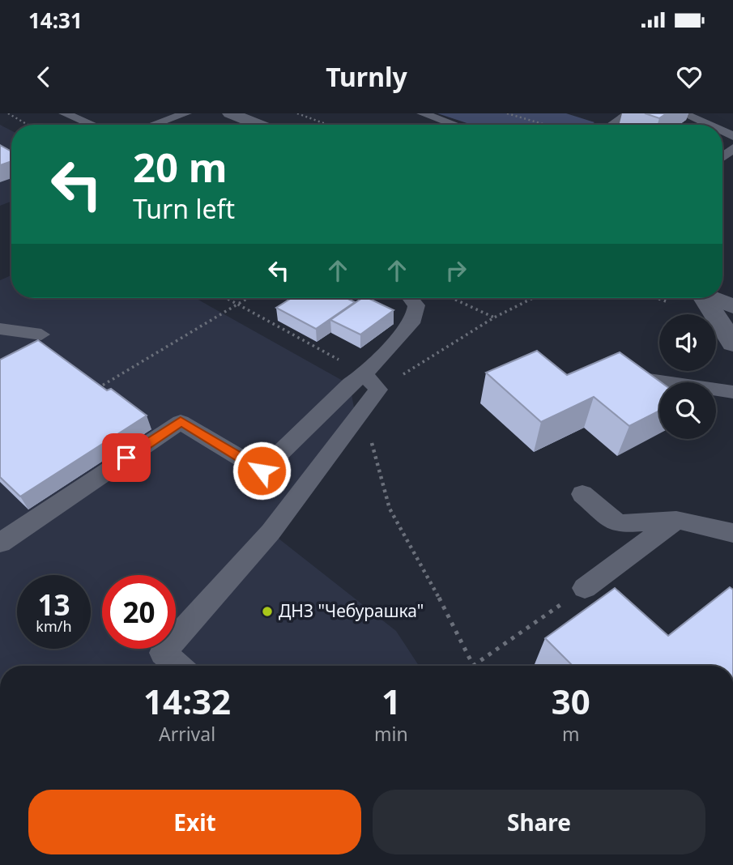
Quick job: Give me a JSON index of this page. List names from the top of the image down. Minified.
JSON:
{"places":["ДНЗ \"Чебурашка\""],"page":{"status":"14:31","header":"Turnly","turn":["20 m","Turn left"],"speed":"13 km/h","limit":"20","eta":["14:32","Arrival","1","min","30","m"],"buttons":["Exit","Share"]}}
